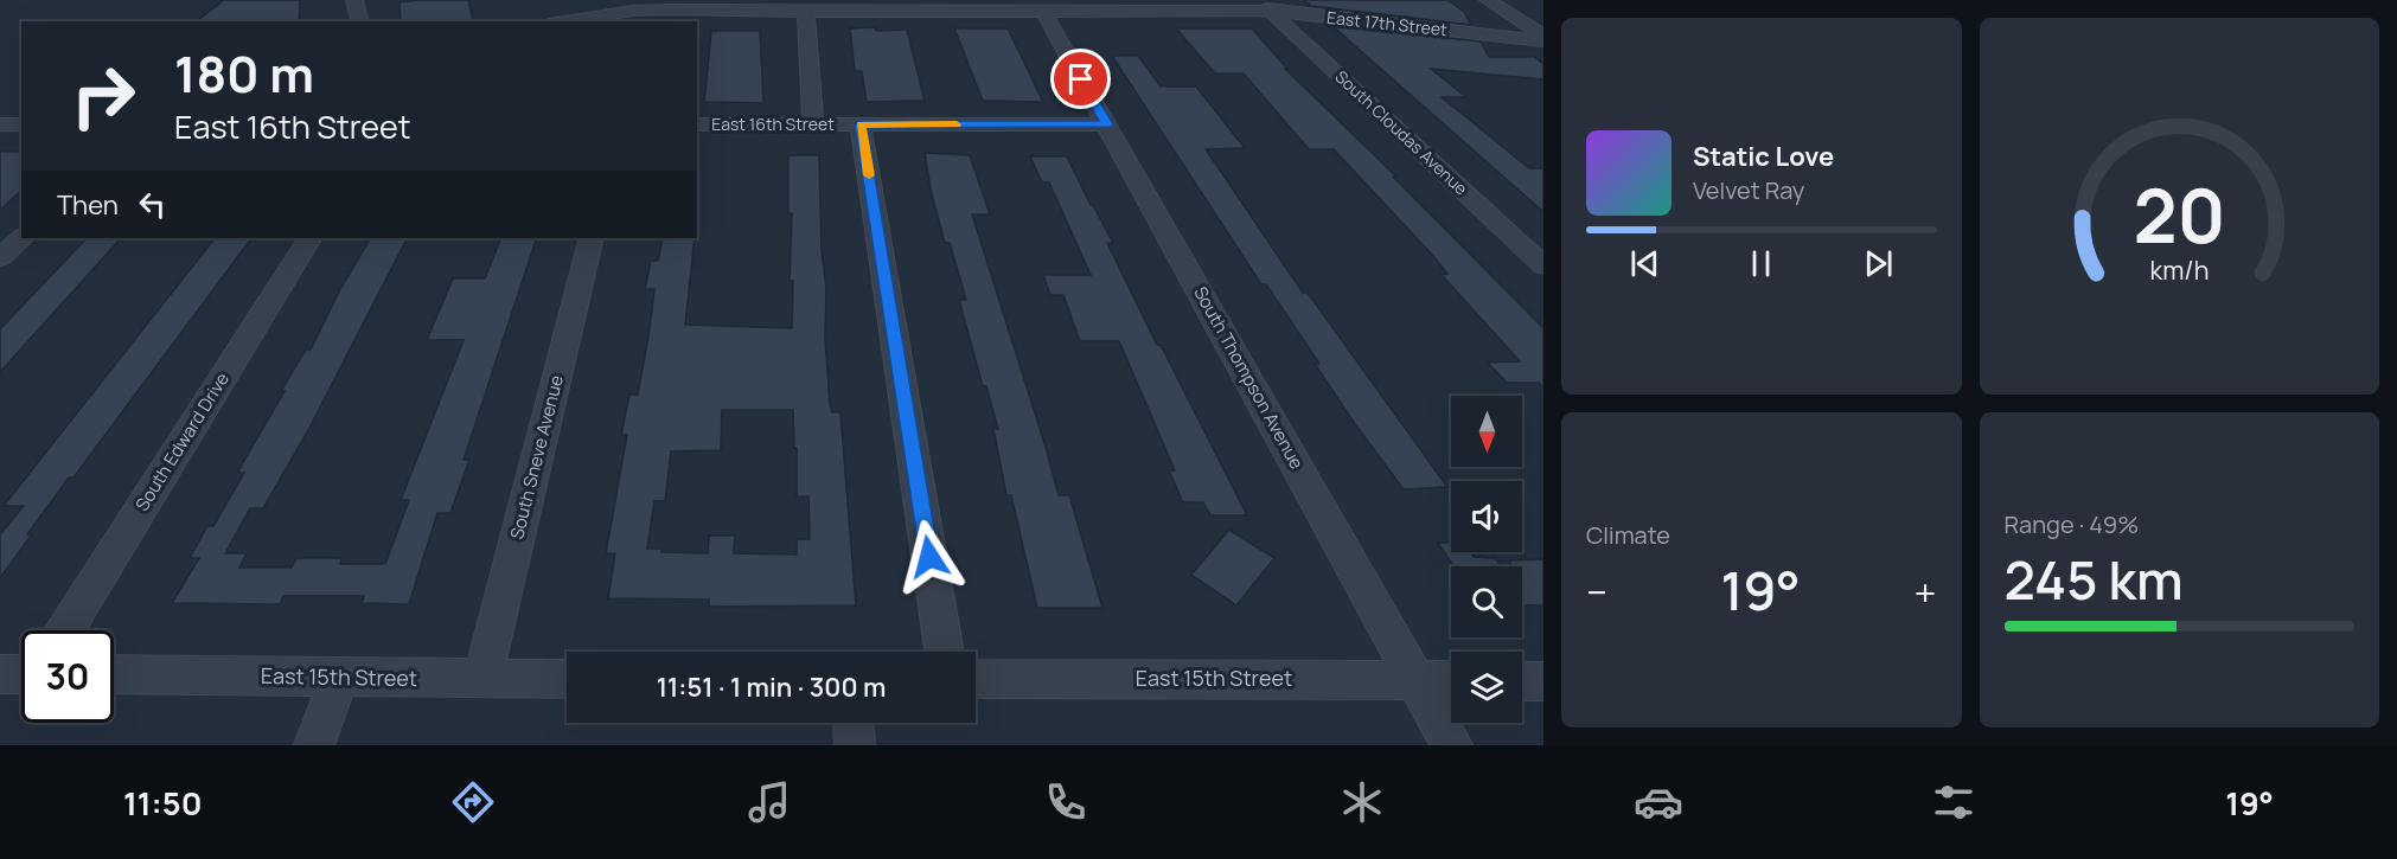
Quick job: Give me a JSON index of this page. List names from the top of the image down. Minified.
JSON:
{"streets":{"street":["East 17th Street","East 16th Street","South Cloudas Avenue","South Thompson Avenue","South Edward Drive","South Sneve Avenue","East 15th Street"]},"crossings":[["East 17th Street","South Cloudas Avenue"],["East 17th Street","South Thompson Avenue"],["East 16th Street","South Thompson Avenue"],["South Thompson Avenue","East 15th Street"],["South Sneve Avenue","East 15th Street"]],"north":"bottom","page":{"turn":["180 m","East 16th Street"],"song":["Static Love","Velvet Ray"],"then":"Then","tile":["Climate",["Range · 49%","245 km"]],"heat":["−","19°","+"],"limit":"30","trip":"11:51 · 1 min · 300 m","tabs":["11:50","19°"],"gauge":["20","km/h"]}}
